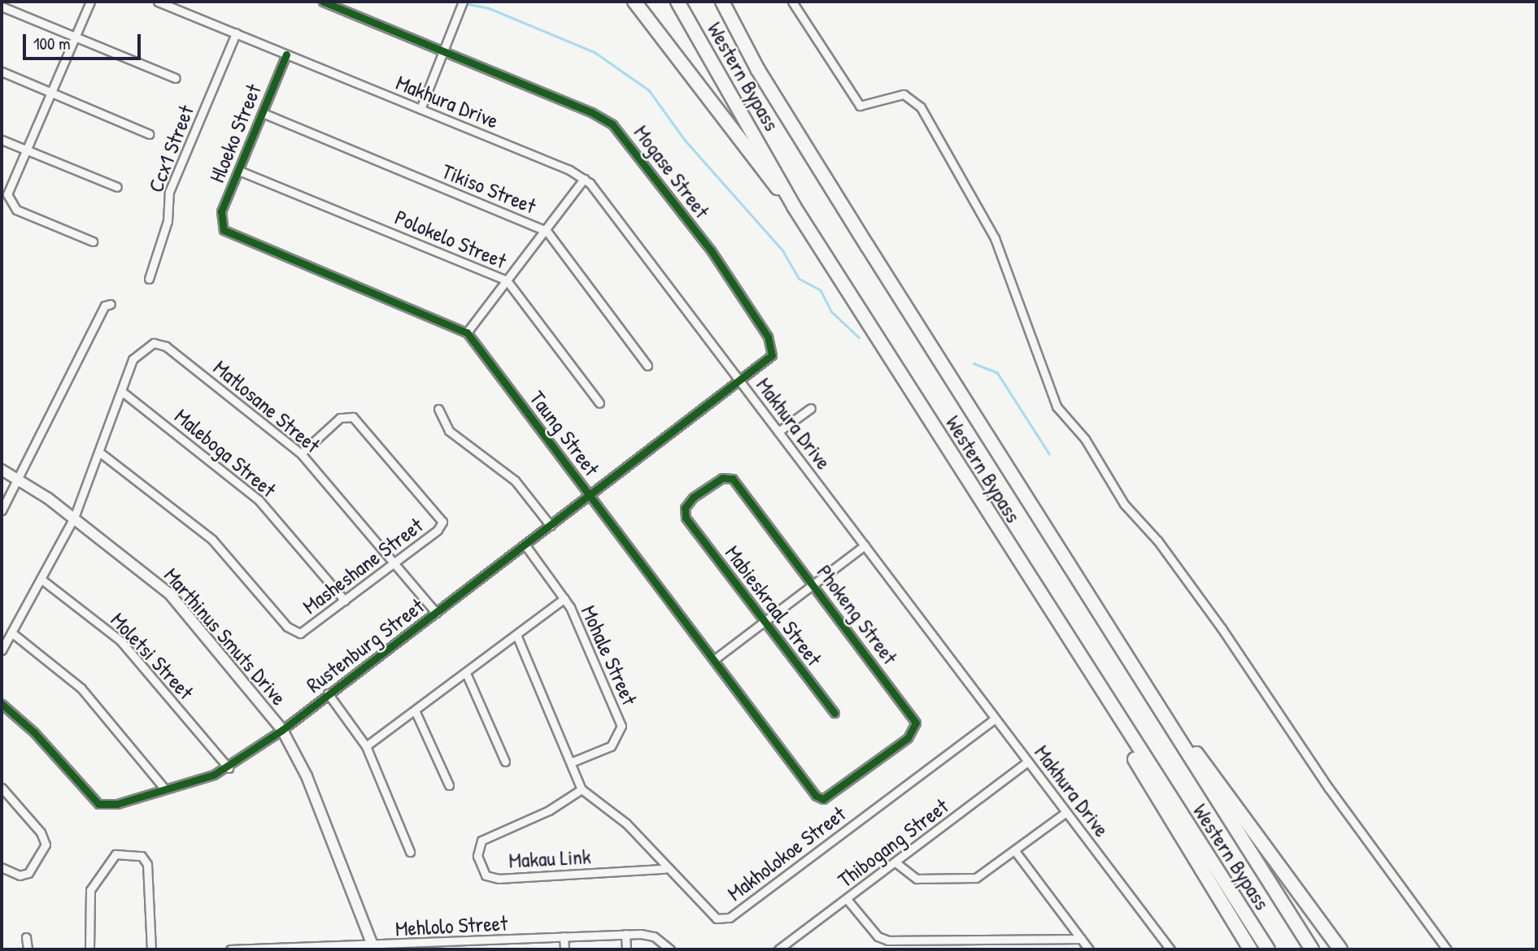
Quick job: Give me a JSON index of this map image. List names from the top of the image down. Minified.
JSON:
{"streets":{"highway":["Western Bypass"],"street":["Makhura Drive","Hloeko Street","Ccx1 Street","Mogase Street","Tikiso Street","Polokelo Street","Matlosane Street","Taung Street","Maleboga Street","Masheshane Street","Mabieskraal Street","Phokeng Street","Marthinus Smuts Drive","Rustenburg Street","Mohale Street","Moletsi Street","Thibogang Street","Makholokoe Street","Makau Link","Mehlolo Street"]},"crossings":[["Makhura Drive","Hloeko Street"],["Makhura Drive","Ccx1 Street"],["Makhura Drive","Mogase Street"],["Makhura Drive","Rustenburg Street"],["Makhura Drive","Thibogang Street"],["Makhura Drive","Makholokoe Street"],["Hloeko Street","Tikiso Street"],["Hloeko Street","Polokelo Street"],["Hloeko Street","Taung Street"],["Mogase Street","Rustenburg Street"],["Matlosane Street","Maleboga Street"],["Matlosane Street","Masheshane Street"],["Matlosane Street","Rustenburg Street"],["Taung Street","Phokeng Street"],["Taung Street","Rustenburg Street"],["Maleboga Street","Masheshane Street"],["Mabieskraal Street","Phokeng Street"],["Marthinus Smuts Drive","Rustenburg Street"],["Marthinus Smuts Drive","Mehlolo Street"],["Rustenburg Street","Mohale Street"],["Rustenburg Street","Moletsi Street"],["Makholokoe Street","Makau Link"]],"scale_bar":"100 m"}
